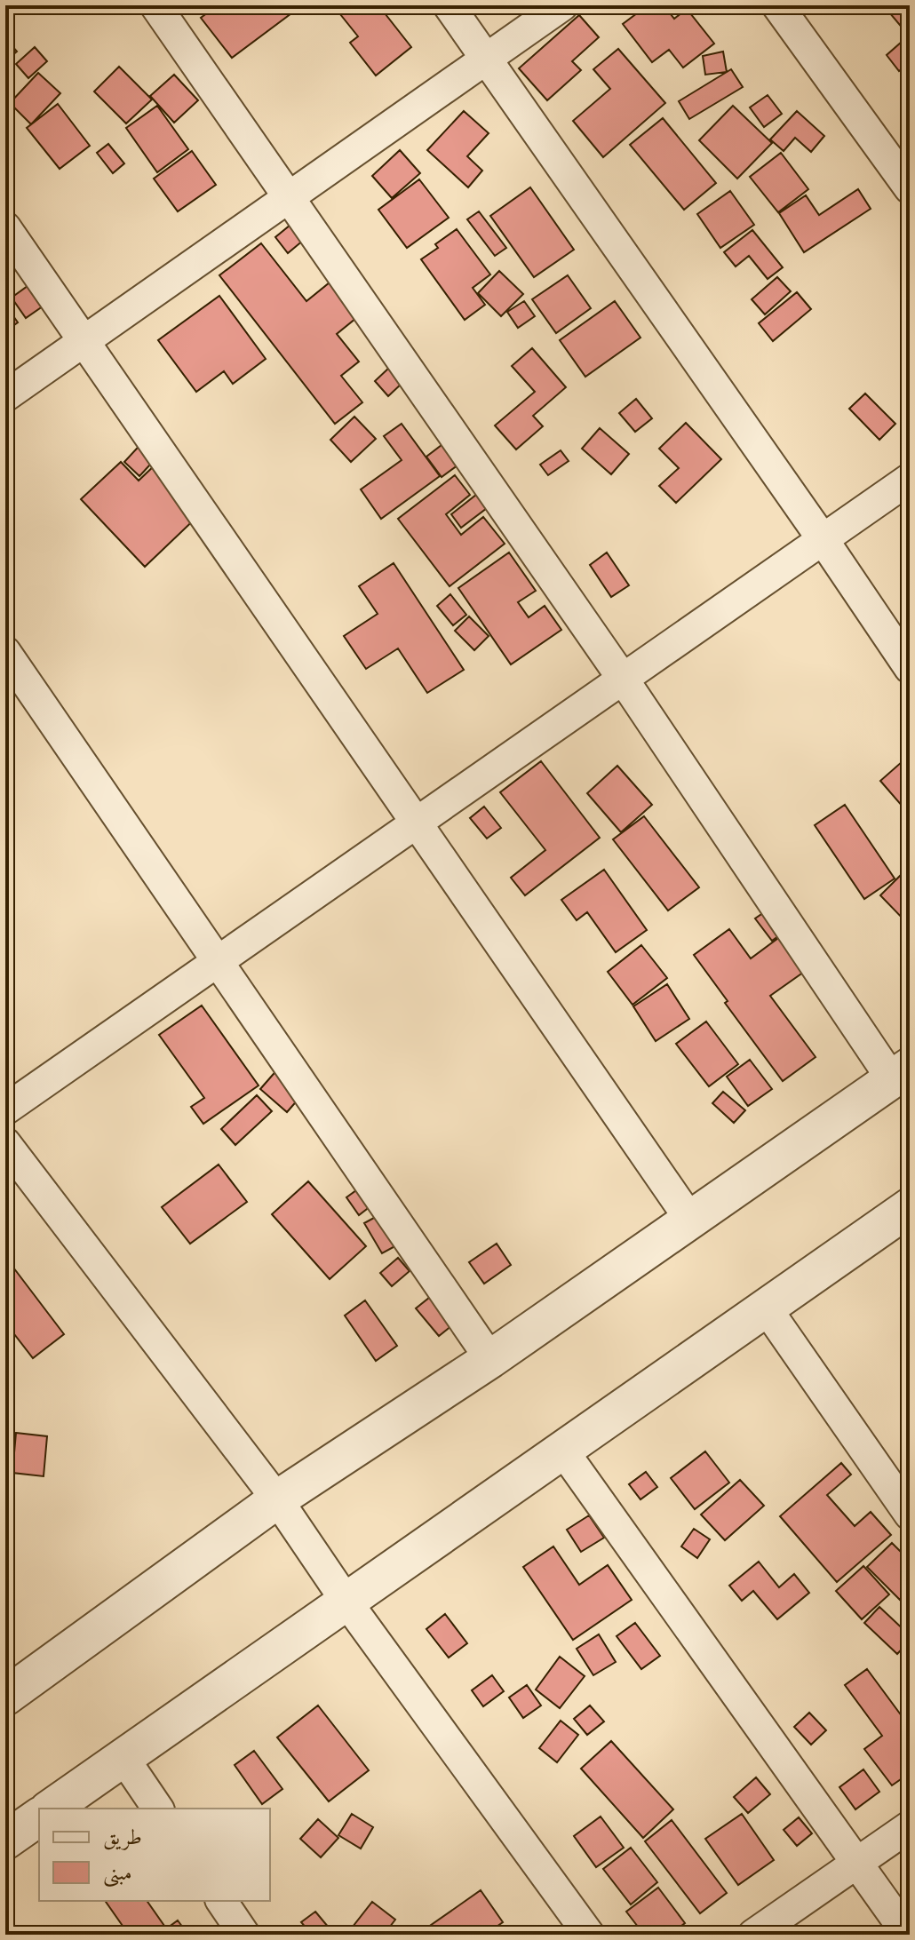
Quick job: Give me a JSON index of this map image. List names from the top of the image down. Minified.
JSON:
{"legend":["طريق","مبنى"]}
